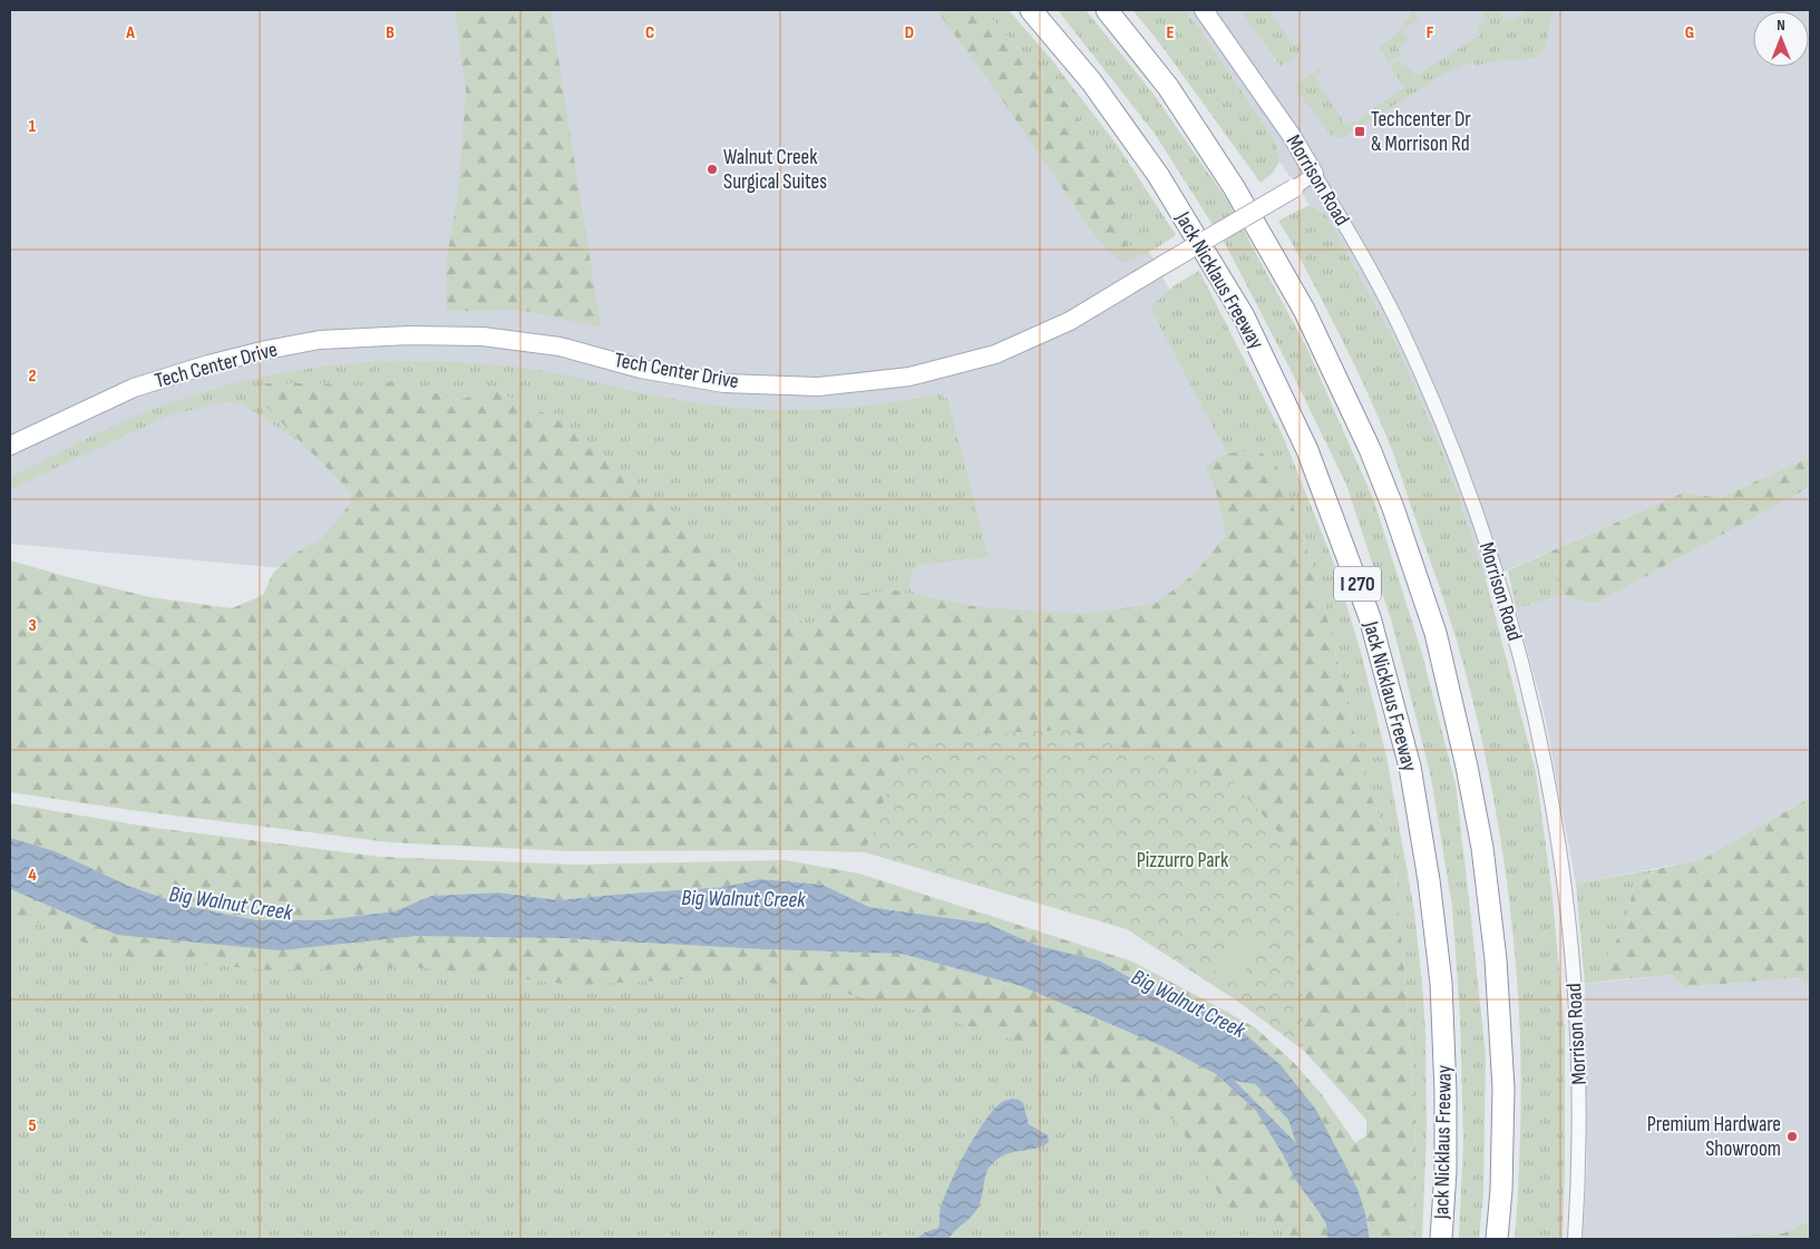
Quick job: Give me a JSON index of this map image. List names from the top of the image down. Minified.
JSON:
{"streets":{"highway":["Jack Nicklaus Freeway","I 270"],"main road":["Morrison Road","Tech Center Drive"]},"crossings":[["Morrison Road","Tech Center Drive"]],"water":["Big Walnut Creek"],"parks":["Pizzurro Park"],"places":{"transit":["Techcenter Dr & Morrison Rd"],"other":["Walnut Creek Surgical Suites","Premium Hardware Showroom"]},"north":"top","grid":{"columns":["A","B","C","D","E","F","G"],"rows":["1","2","3","4","5"]}}
